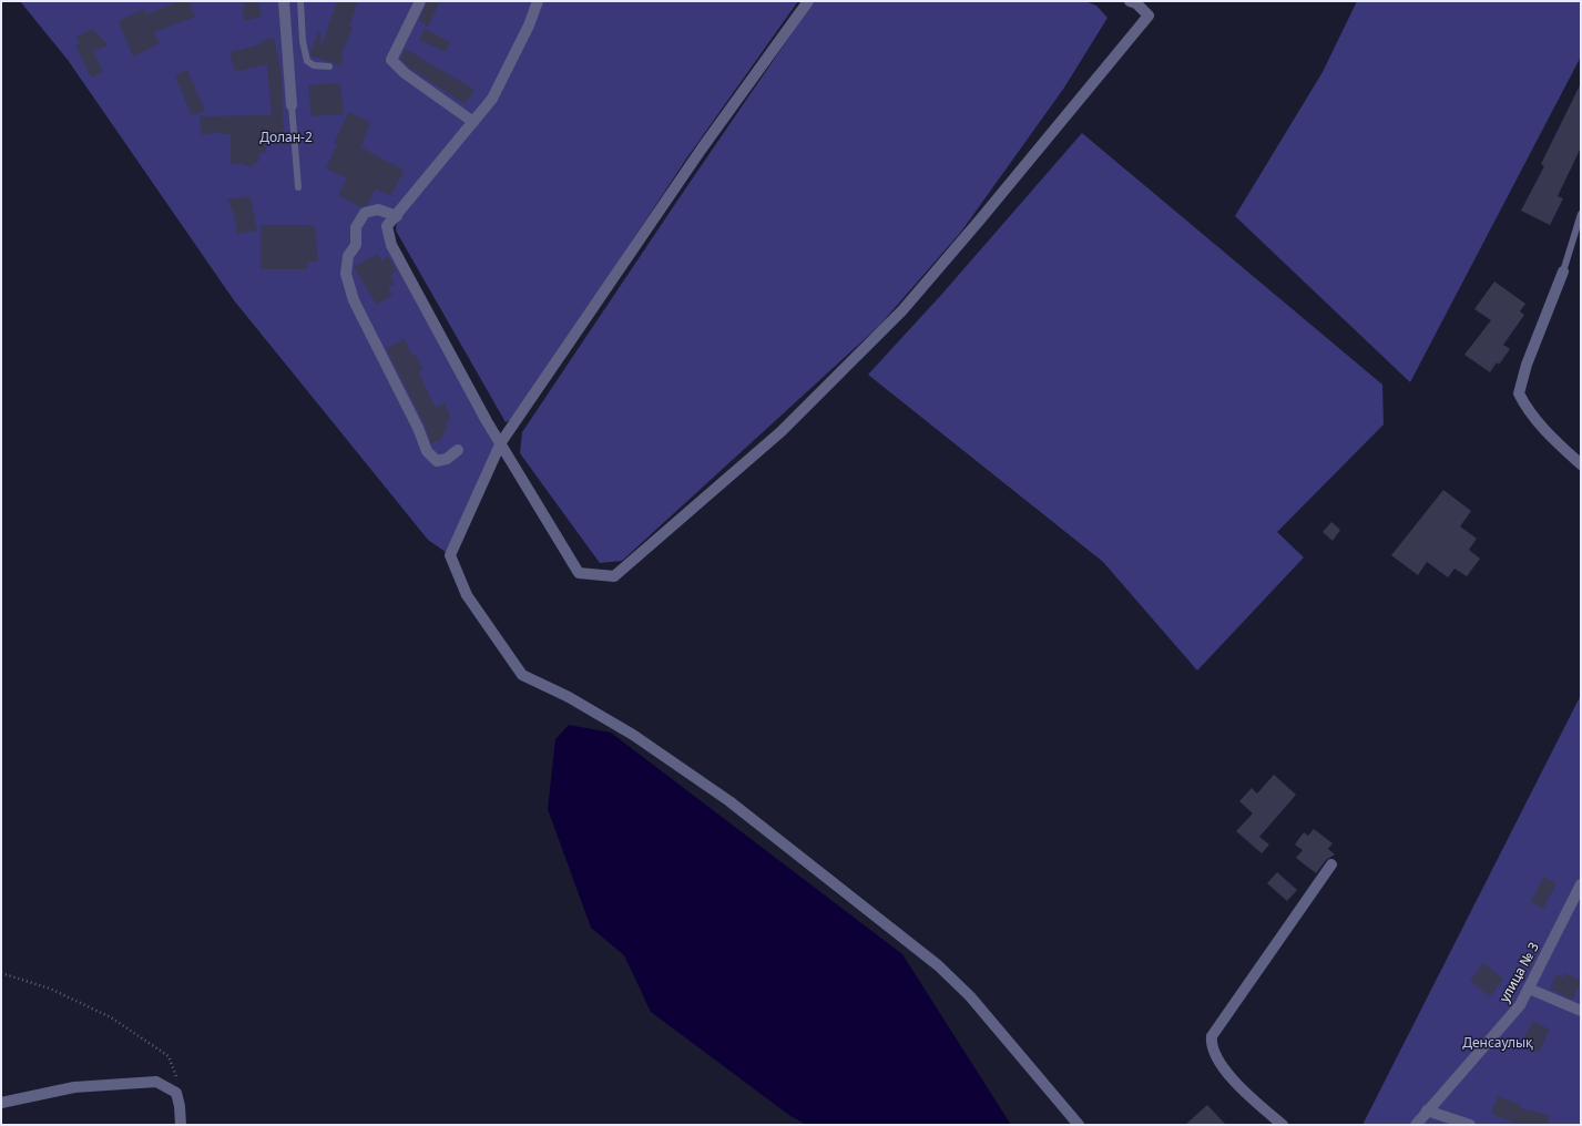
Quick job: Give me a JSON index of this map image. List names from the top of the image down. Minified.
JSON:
{"streets":{"street":["улица № 3"]},"parks":["Долан-2","Денсаулық"]}
